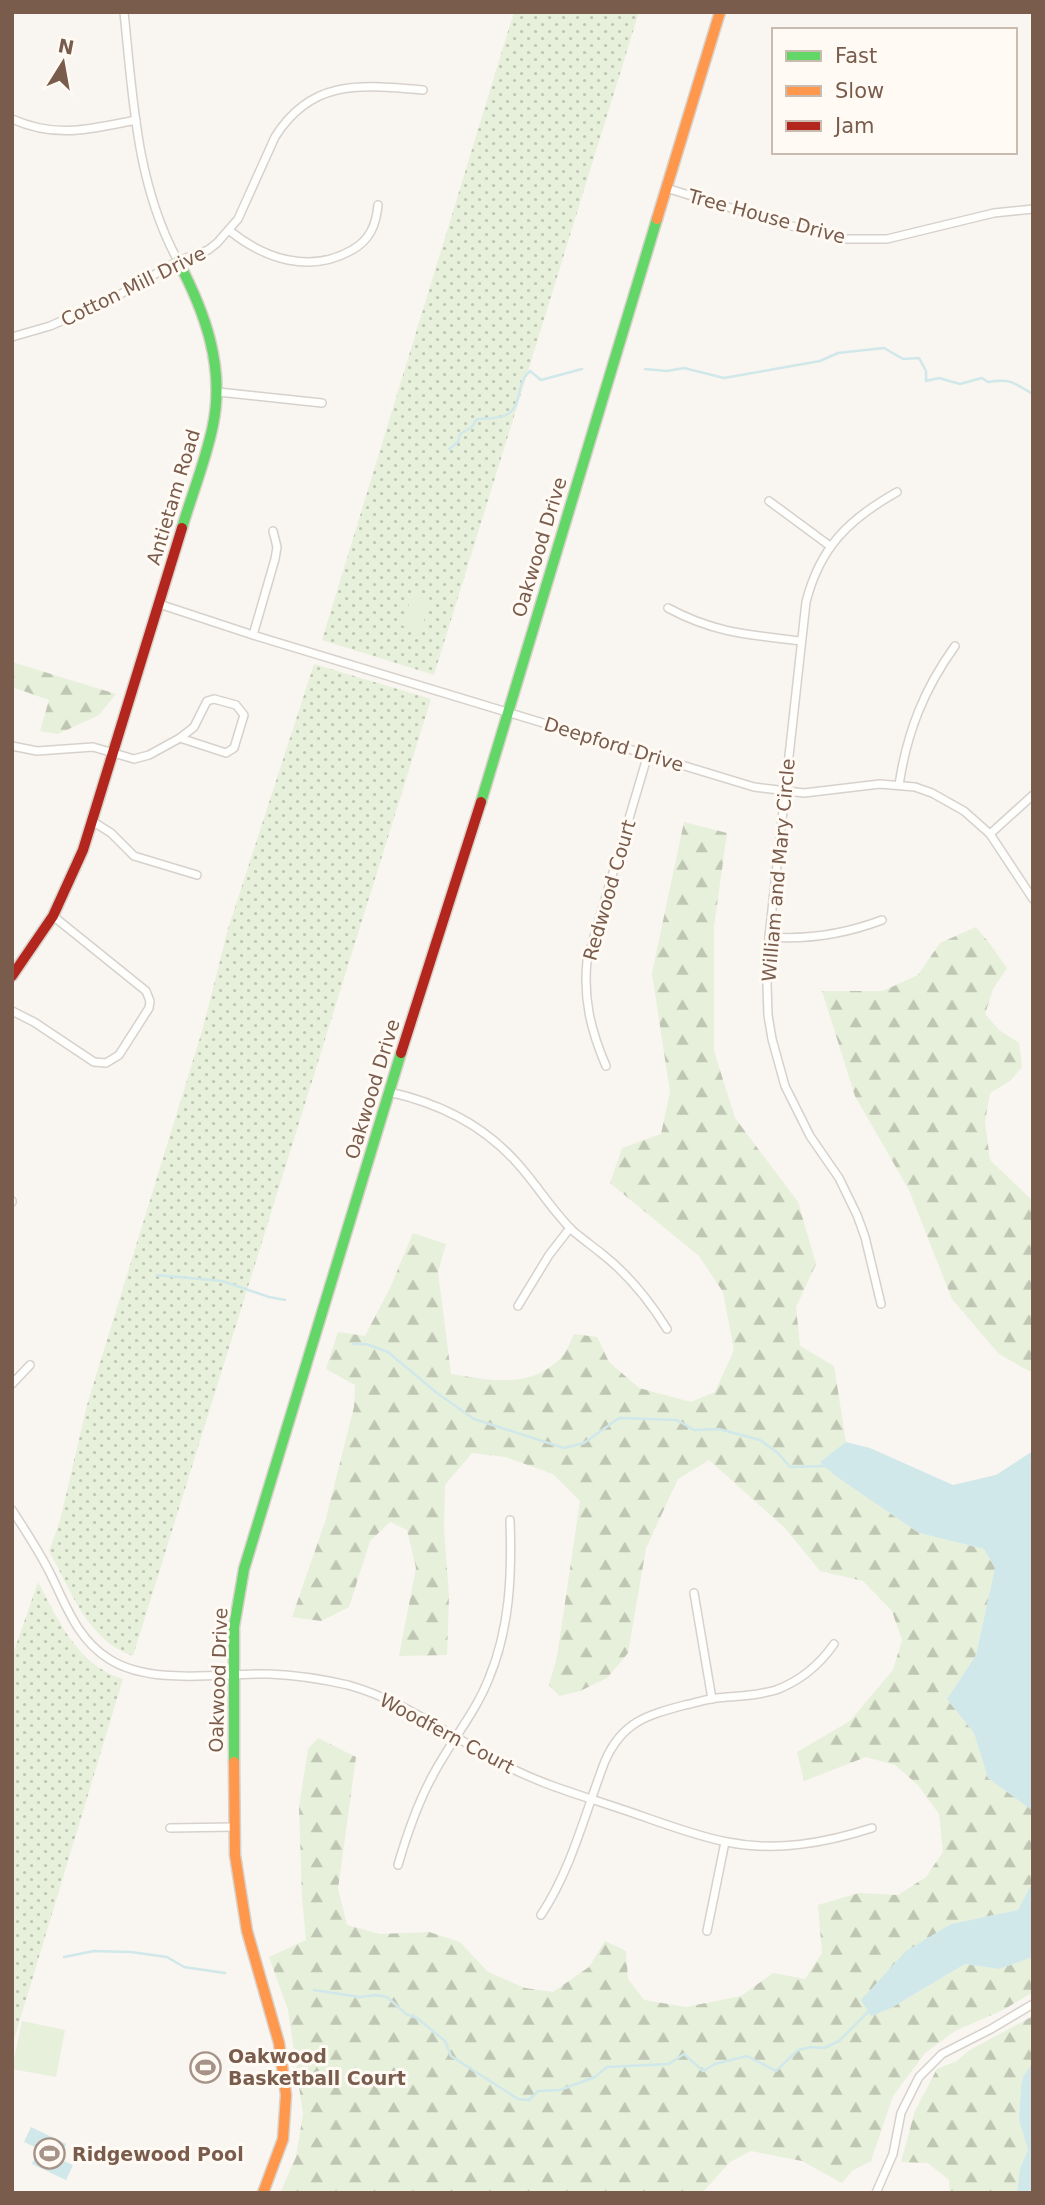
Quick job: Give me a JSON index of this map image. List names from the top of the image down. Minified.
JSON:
{"streets":{"street":["Tree House Drive","Cotton Mill Drive","Antietam Road","Oakwood Drive","Deepford Drive","William and Mary Circle","Redwood Court","Woodfern Court"]},"crossings":[["Tree House Drive","Oakwood Drive"],["Cotton Mill Drive","Antietam Road"],["Antietam Road","Deepford Drive"],["Oakwood Drive","Deepford Drive"],["Oakwood Drive","Woodfern Court"],["Deepford Drive","William and Mary Circle"],["Deepford Drive","Redwood Court"]],"places":{"sports":["Oakwood Basketball Court","Ridgewood Pool"]},"legend":["Fast","Slow","Jam"],"north":"top"}
